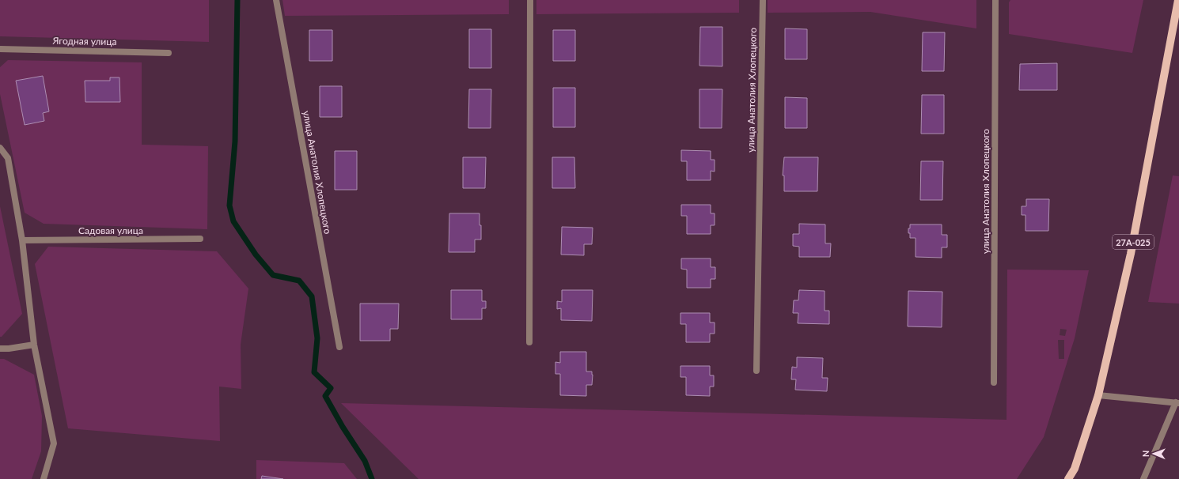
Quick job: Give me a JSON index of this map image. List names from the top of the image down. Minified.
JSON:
{"streets":{"main road":["27А-025"],"street":["Ягодная улица","улица Анатолия Хлопецкого","Садовая улица"]},"north":"left"}
